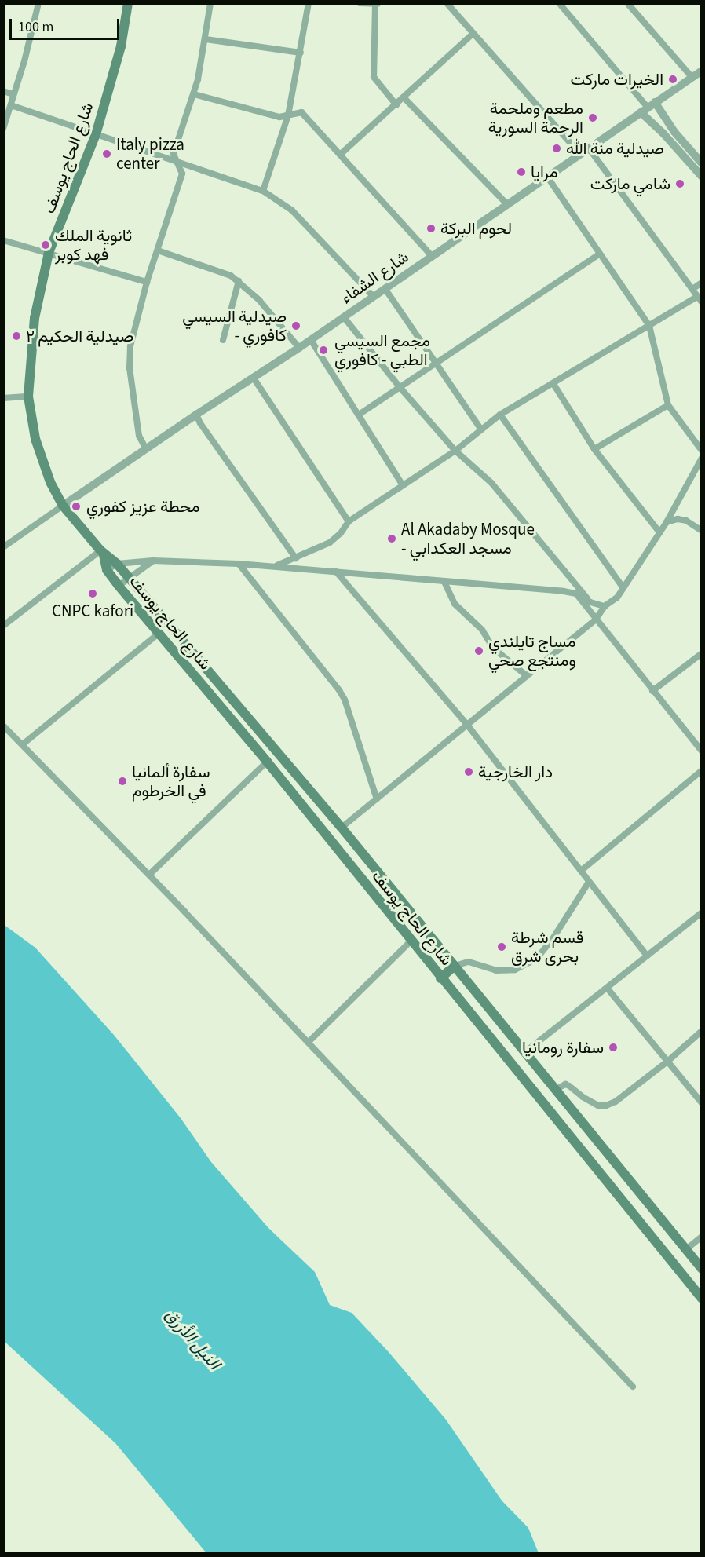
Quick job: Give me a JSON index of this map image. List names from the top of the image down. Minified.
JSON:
{"streets":{"main road":["شارع الحاج يوسف"],"street":["شارع الشفاء"]},"crossings":[["شارع الحاج يوسف","شارع الشفاء"]],"water":["النيل الأزرق"],"places":["الخيرات ماركت","مطعم وملحمة الرحمة السورية","صيدلية منة الله","Italy pizza center","مرايا","شامي ماركت","لحوم البركة","ثانوية الملك فهد كوبر","صيدلية السيسي - كافوري","صيدلية الحكيم ٢","مجمع السيسي الطبي - كافوري","محطة عزيز كفوري","Al Akadaby Mosque - مسجد العكدابي","CNPC kafori","مساج تايلندي ومنتجع صحي","دار الخارجية","سفارة ألمانيا في الخرطوم","قسم شرطة بحرى شرق","سفارة رومانيا"],"scale_bar":"100 m"}
